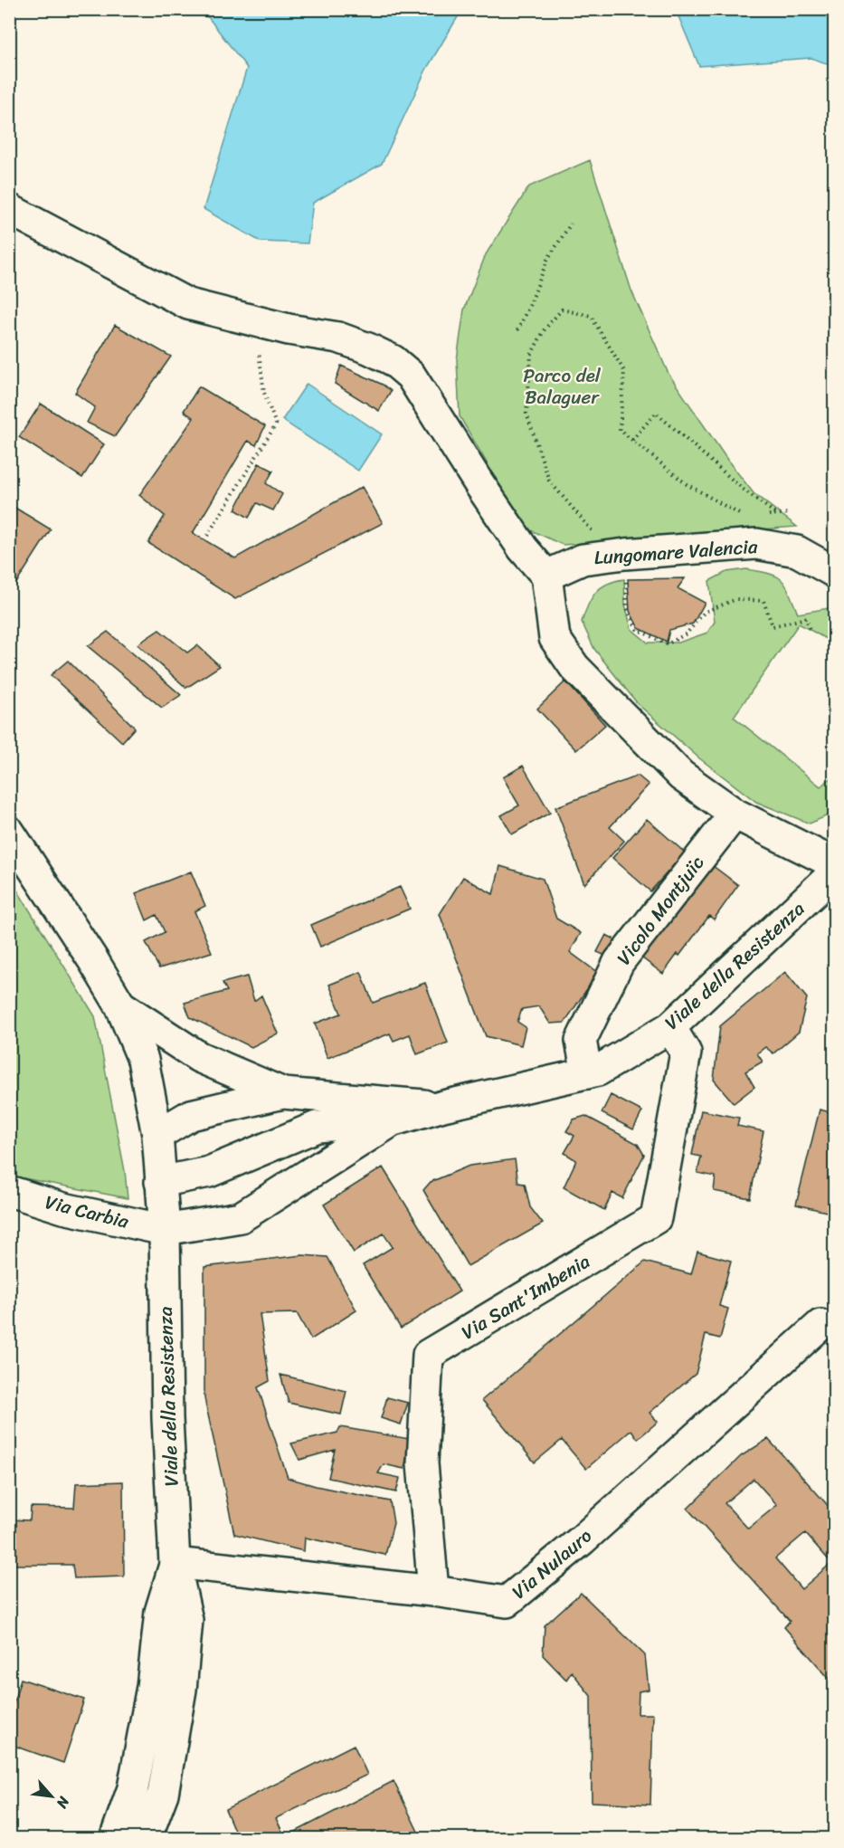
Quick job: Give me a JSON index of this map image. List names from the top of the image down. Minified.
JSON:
{"streets":{"street":["Lungomare Valencia","Vicolo Montjuïc","Viale della Resistenza","Via Carbia","Via Sant'Imbenia","Via Nulauro"]},"crossings":[["Vicolo Montjuïc","Viale della Resistenza"],["Viale della Resistenza","Via Carbia"],["Viale della Resistenza","Via Sant'Imbenia"],["Viale della Resistenza","Via Nulauro"],["Via Sant'Imbenia","Via Nulauro"]],"parks":["Parco del Balaguer"],"north":"bottom right"}
